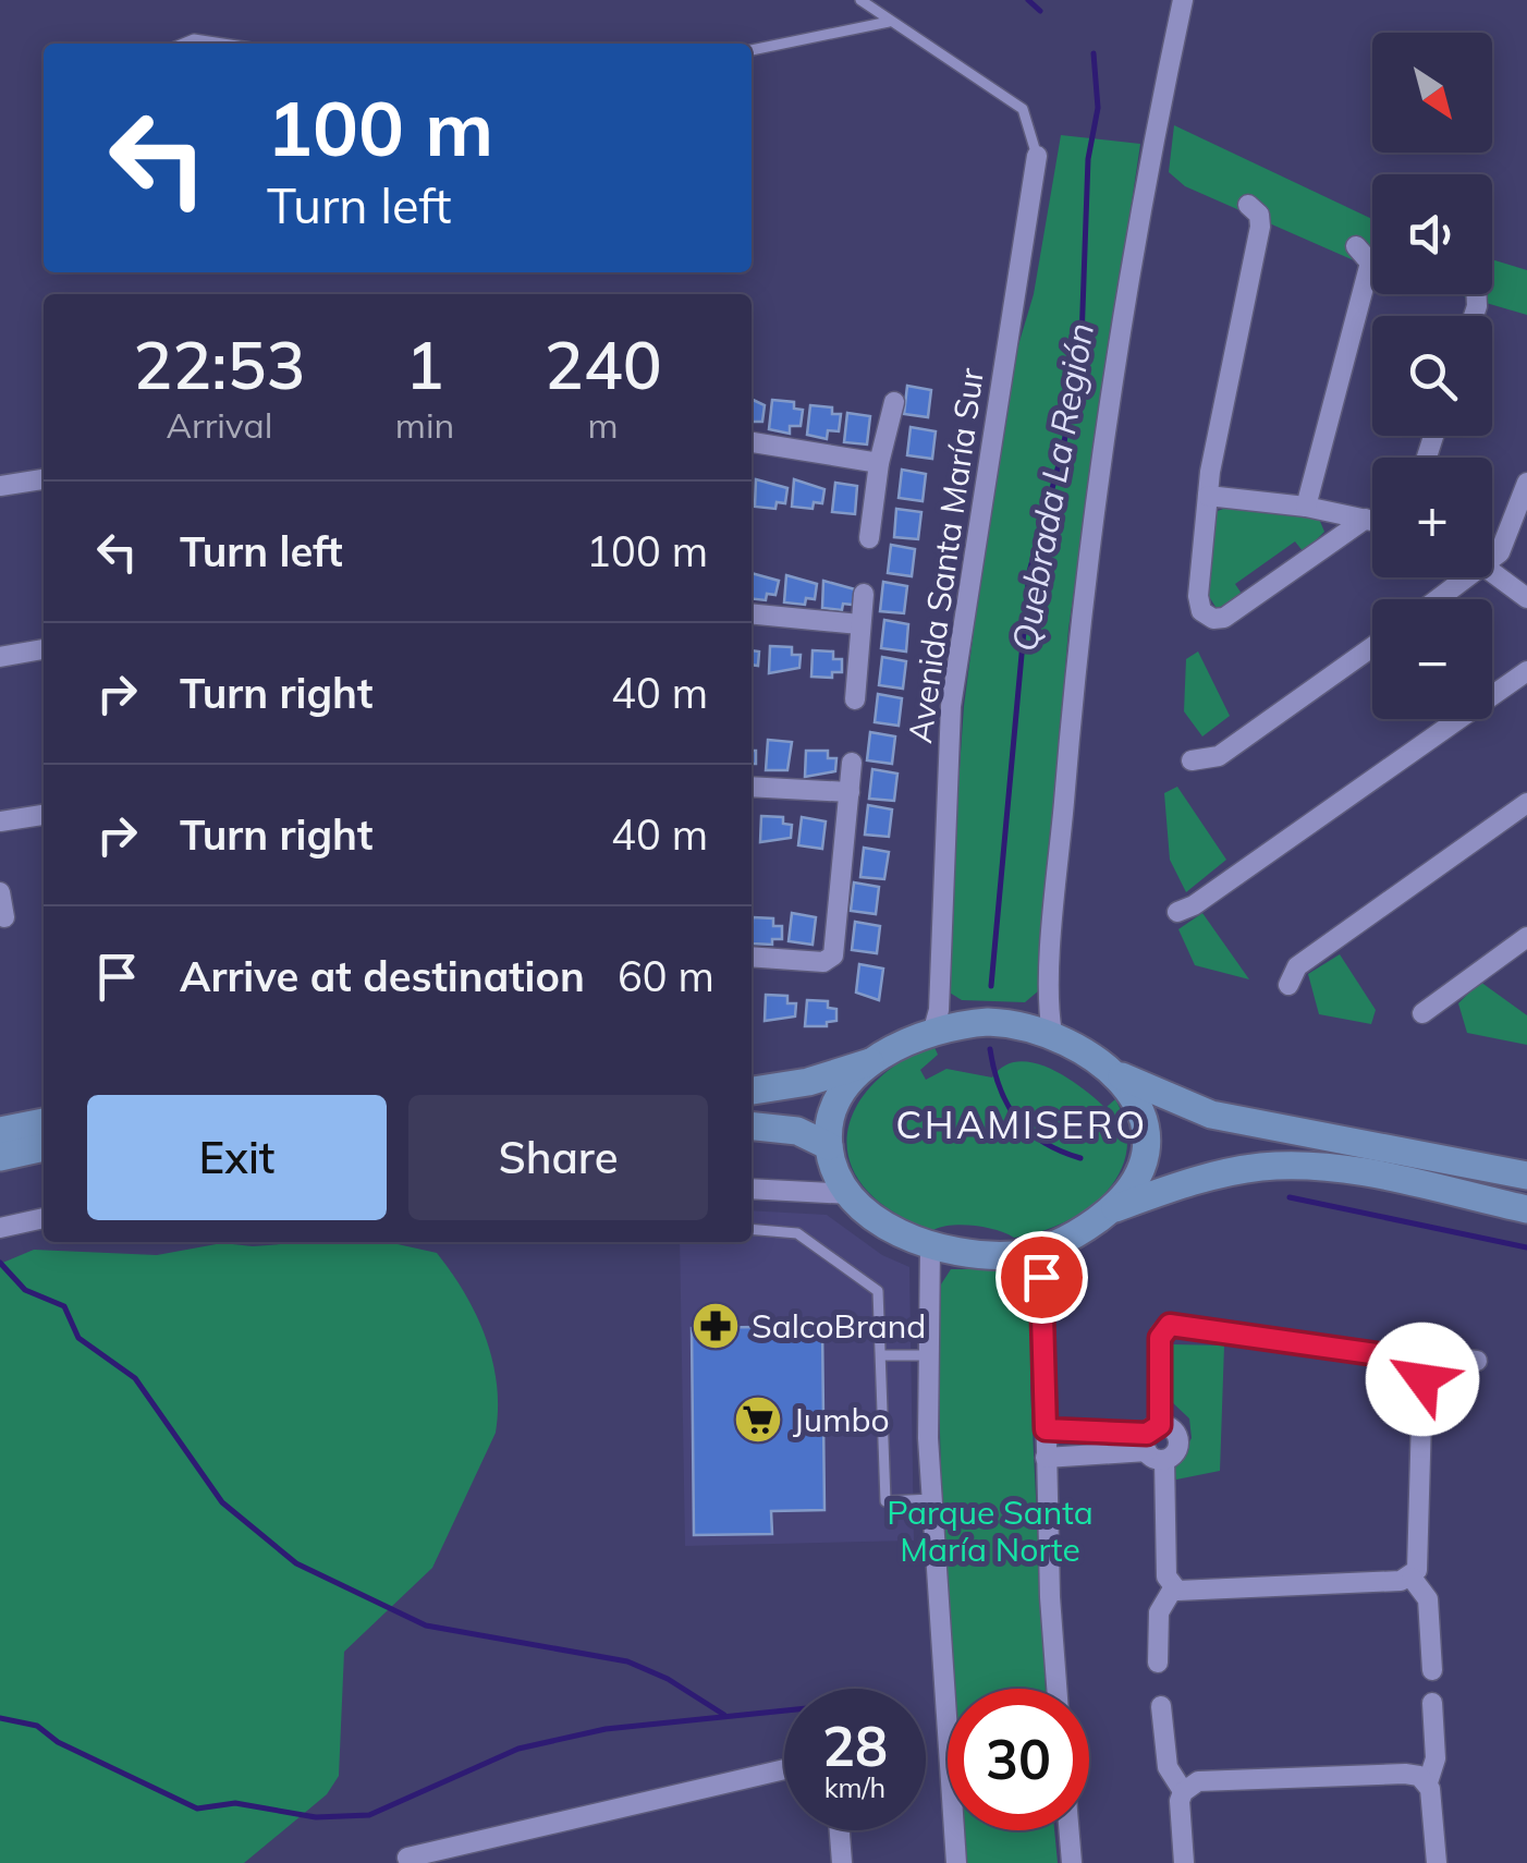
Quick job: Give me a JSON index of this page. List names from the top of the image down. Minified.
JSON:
{"streets":{"street":["Avenida Santa María Sur"]},"districts":["CHAMISERO"],"water":["Quebrada La Región"],"parks":["Parque Santa María Norte"],"places":{"pharmacy":["SalcoBrand"],"supermarket":["Jumbo"]},"north":"bottom right","page":{"map_buttons":["+","−"],"turn":["100 m","Turn left"],"eta":["22:53","Arrival","1","min","240","m"],"list":[{"name":"Turn left","value":"100 m"},{"name":"Turn right","value":"40 m"},{"name":"Turn right","value":"40 m"},{"name":"Arrive at destination","value":"60 m"}],"buttons":["Exit","Share"],"speed":"28 km/h","limit":"30"}}
